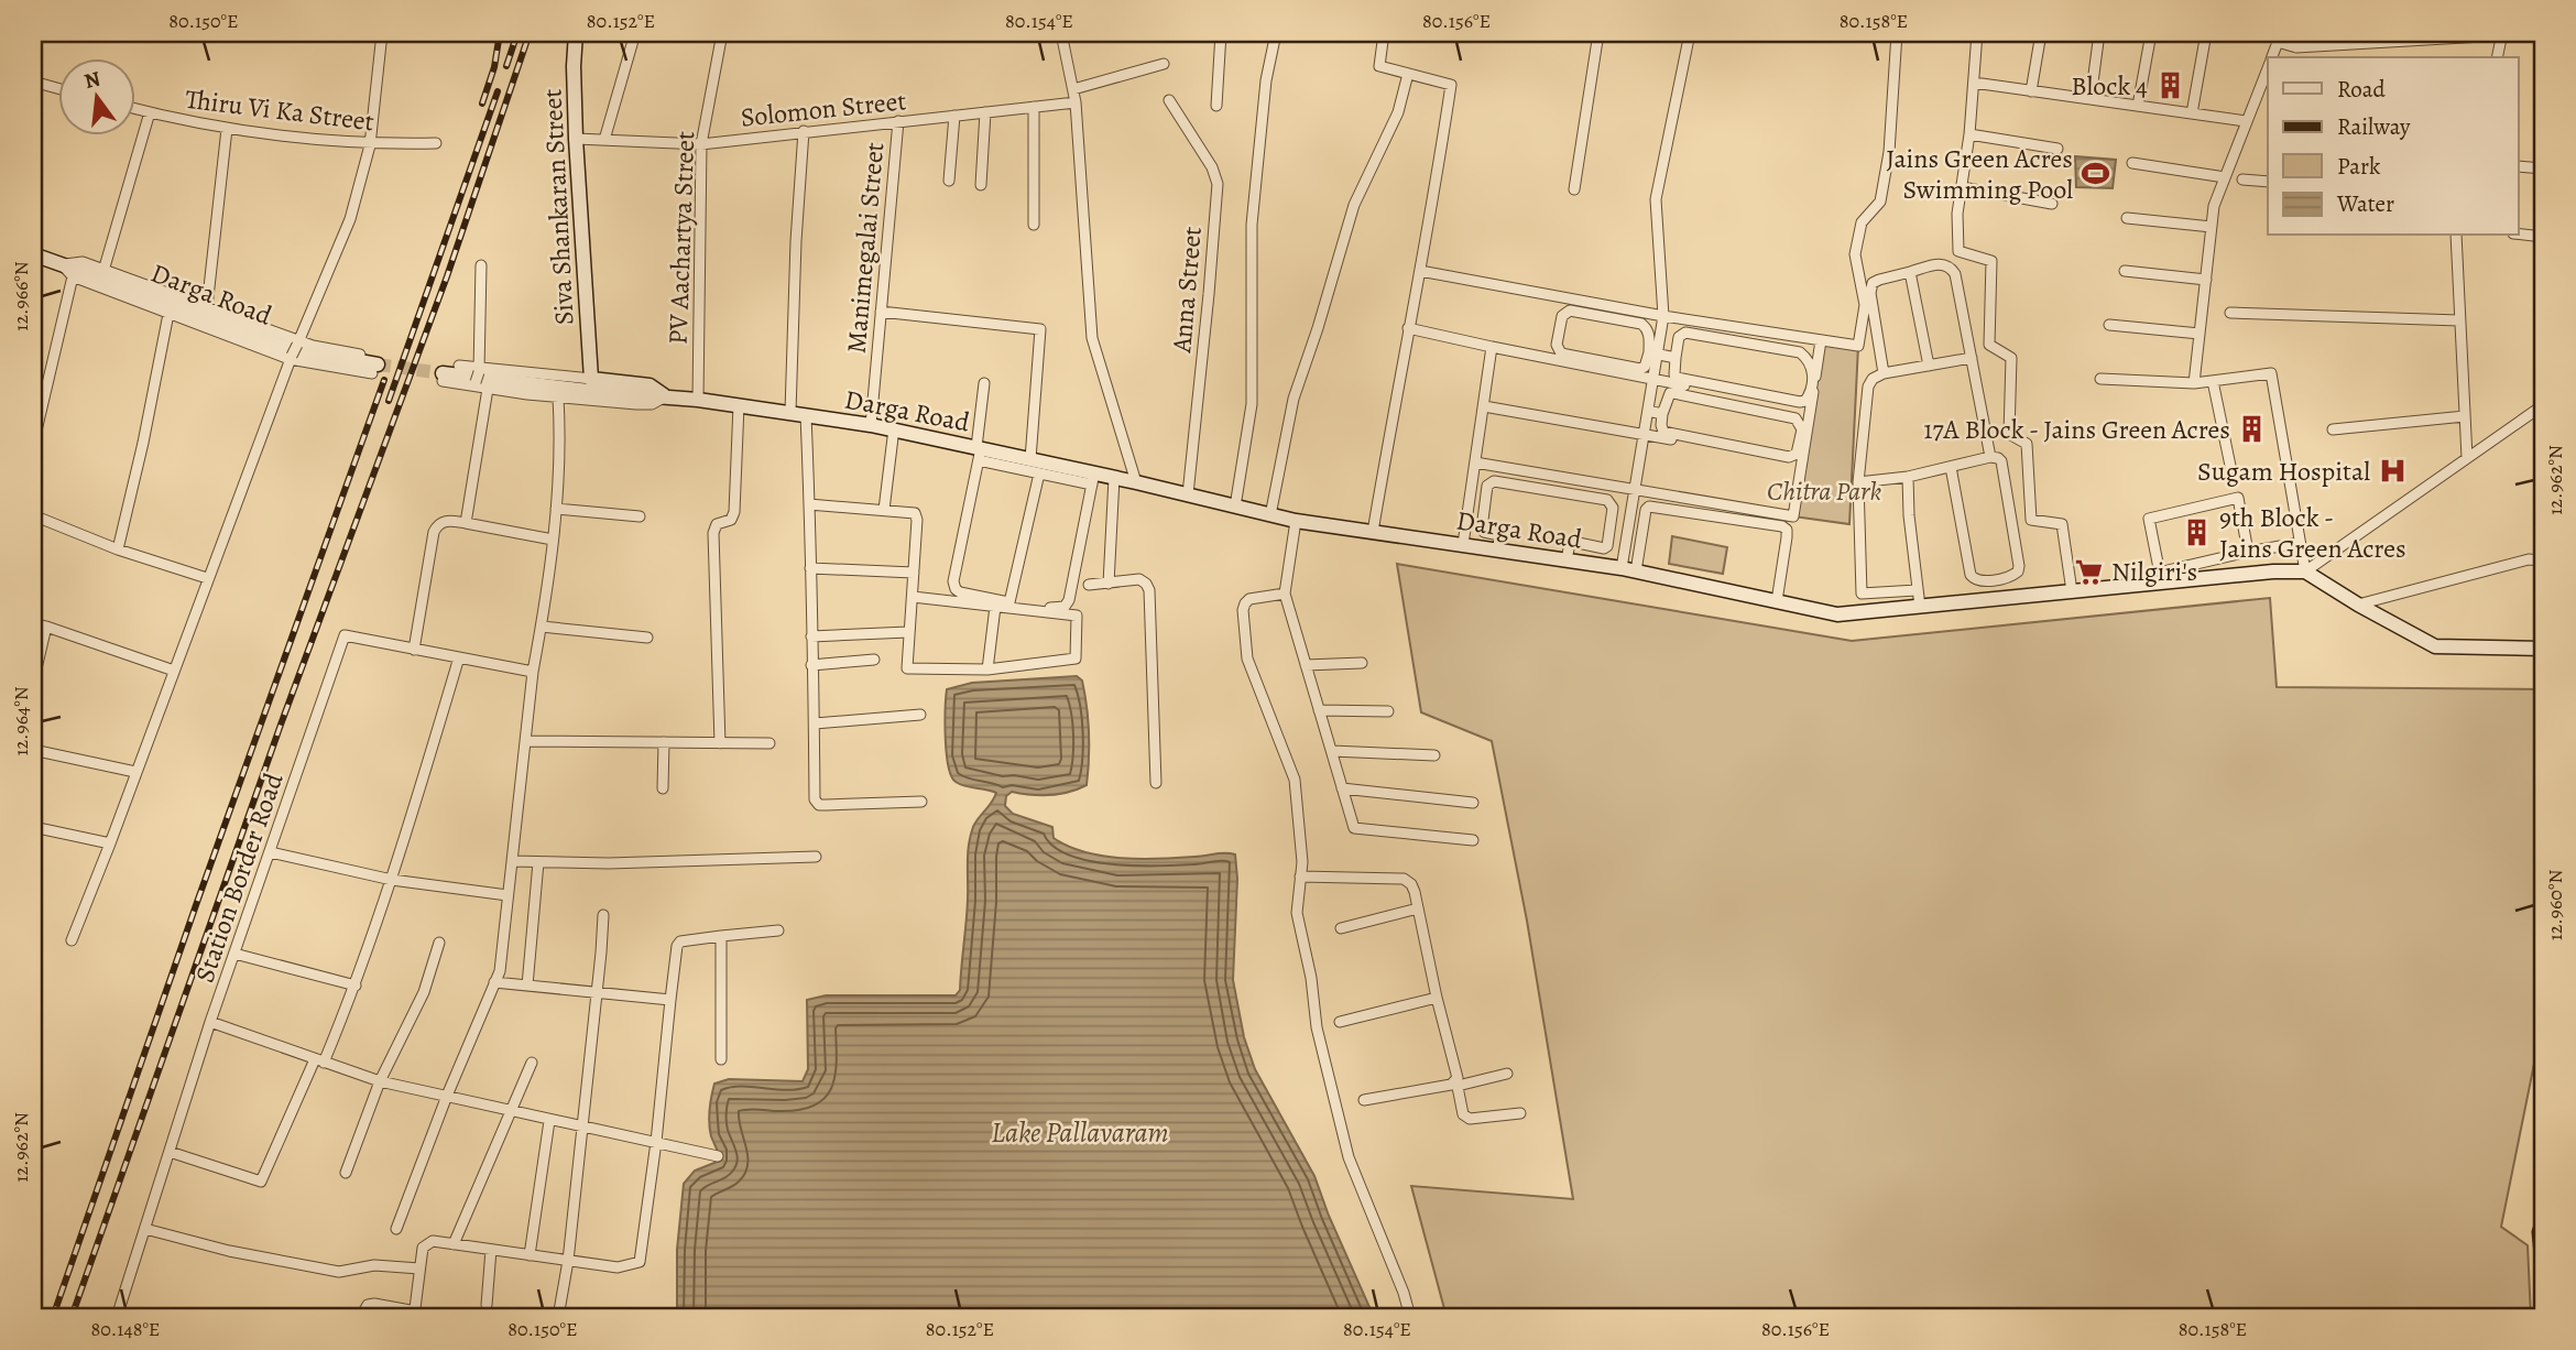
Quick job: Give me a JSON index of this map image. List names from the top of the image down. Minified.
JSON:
{"streets":{"street":["Solomon Street","Thiru Vi Ka Street","Siva Shankaran Street","PV Aachartya Street","Manimegalai Street","Anna Street","Darga Road","Station Border Road"]},"crossings":[["Solomon Street","Siva Shankaran Street"],["Solomon Street","PV Aachartya Street"],["Solomon Street","Manimegalai Street"],["PV Aachartya Street","Darga Road"],["Manimegalai Street","Darga Road"],["Anna Street","Darga Road"]],"water":["Lake Pallavaram"],"parks":["Chitra Park"],"places":{"building":["Block 4","17A Block - Jains Green Acres","9th Block - Jains Green Acres"],"sports":["Jains Green Acres Swimming Pool"],"hospital":["Sugam Hospital"],"supermarket":["Nilgiri's"]},"legend":["Road","Railway","Park","Water"],"north":"top","coordinates":["80.150°E","80.152°E","80.154°E","80.156°E","80.158°E","12.966°N","12.962°N","12.964°N","12.960°N","80.148°E"]}
